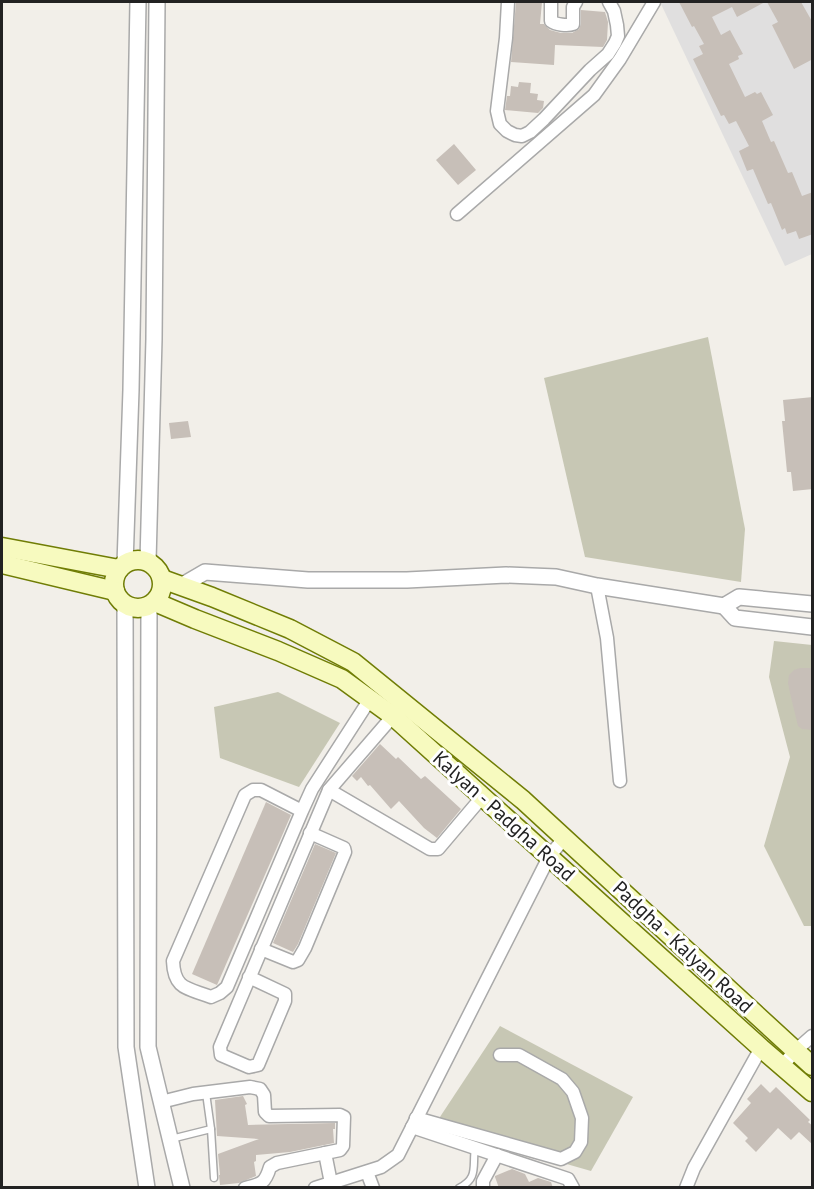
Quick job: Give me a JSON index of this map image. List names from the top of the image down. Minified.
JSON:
{"streets":{"main road":["Kalyan - Padgha Road","Padgha - Kalyan Road"]},"crossings":[["Kalyan - Padgha Road","Padgha - Kalyan Road"]]}
